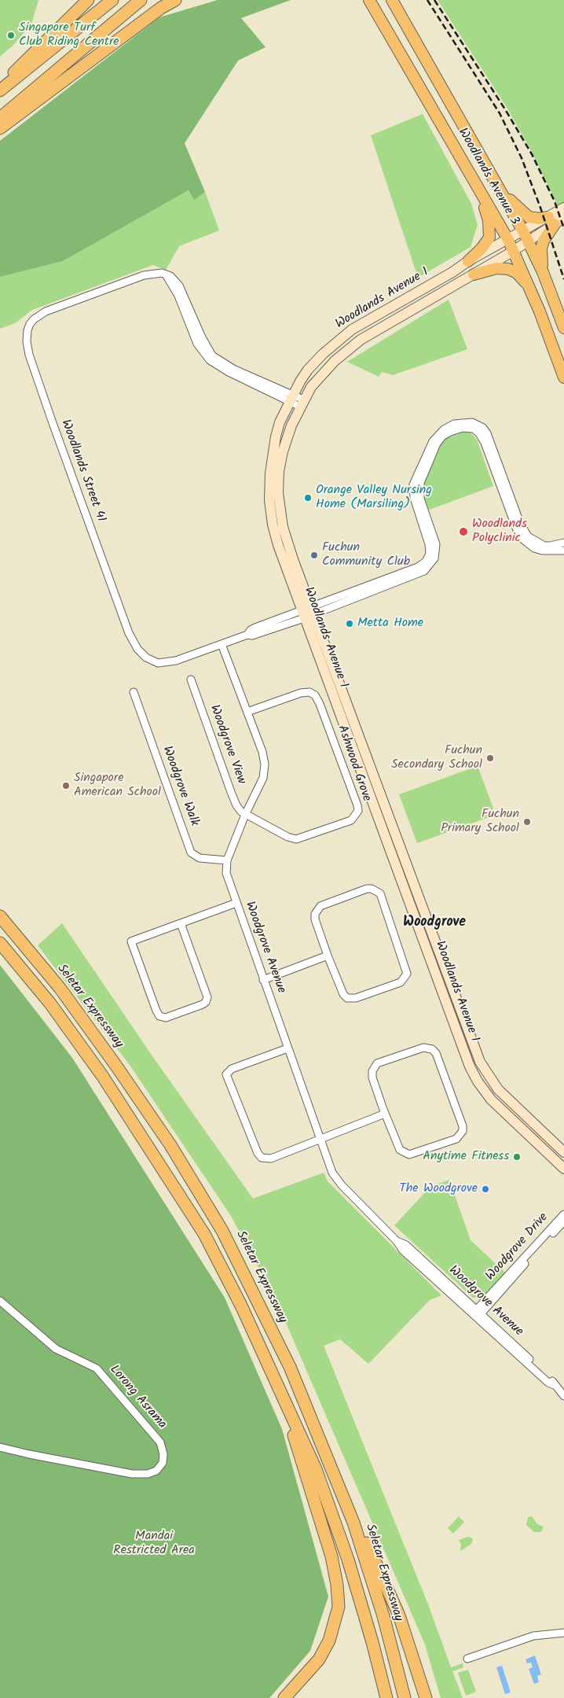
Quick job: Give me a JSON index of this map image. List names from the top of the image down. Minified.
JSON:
{"streets":{"highway":["Seletar Expressway"],"main road":["Woodlands Avenue 3","Woodlands Avenue 1"],"street":["Woodlands Street 41","Woodgrove View","Ashwood Grove","Woodgrove Walk","Woodgrove Avenue","Woodgrove Drive","Lorong Asrama"]},"crossings":[["Woodlands Avenue 3","Woodlands Avenue 1"],["Woodlands Avenue 1","Woodlands Street 41"],["Woodlands Street 41","Woodgrove Avenue"],["Woodgrove View","Ashwood Grove"],["Woodgrove View","Woodgrove Avenue"],["Ashwood Grove","Woodgrove Avenue"],["Woodgrove Walk","Woodgrove Avenue"],["Woodgrove Avenue","Woodgrove Drive"]],"districts":["Woodgrove"],"parks":["Mandai Restricted Area"],"places":["Singapore Turf Club Riding Centre","Orange Valley Nursing Home (Marsiling)","Woodlands Polyclinic","Fuchun Community Club","Metta Home","Fuchun Secondary School","Singapore American School","Fuchun Primary School","Anytime Fitness","The Woodgrove"]}
